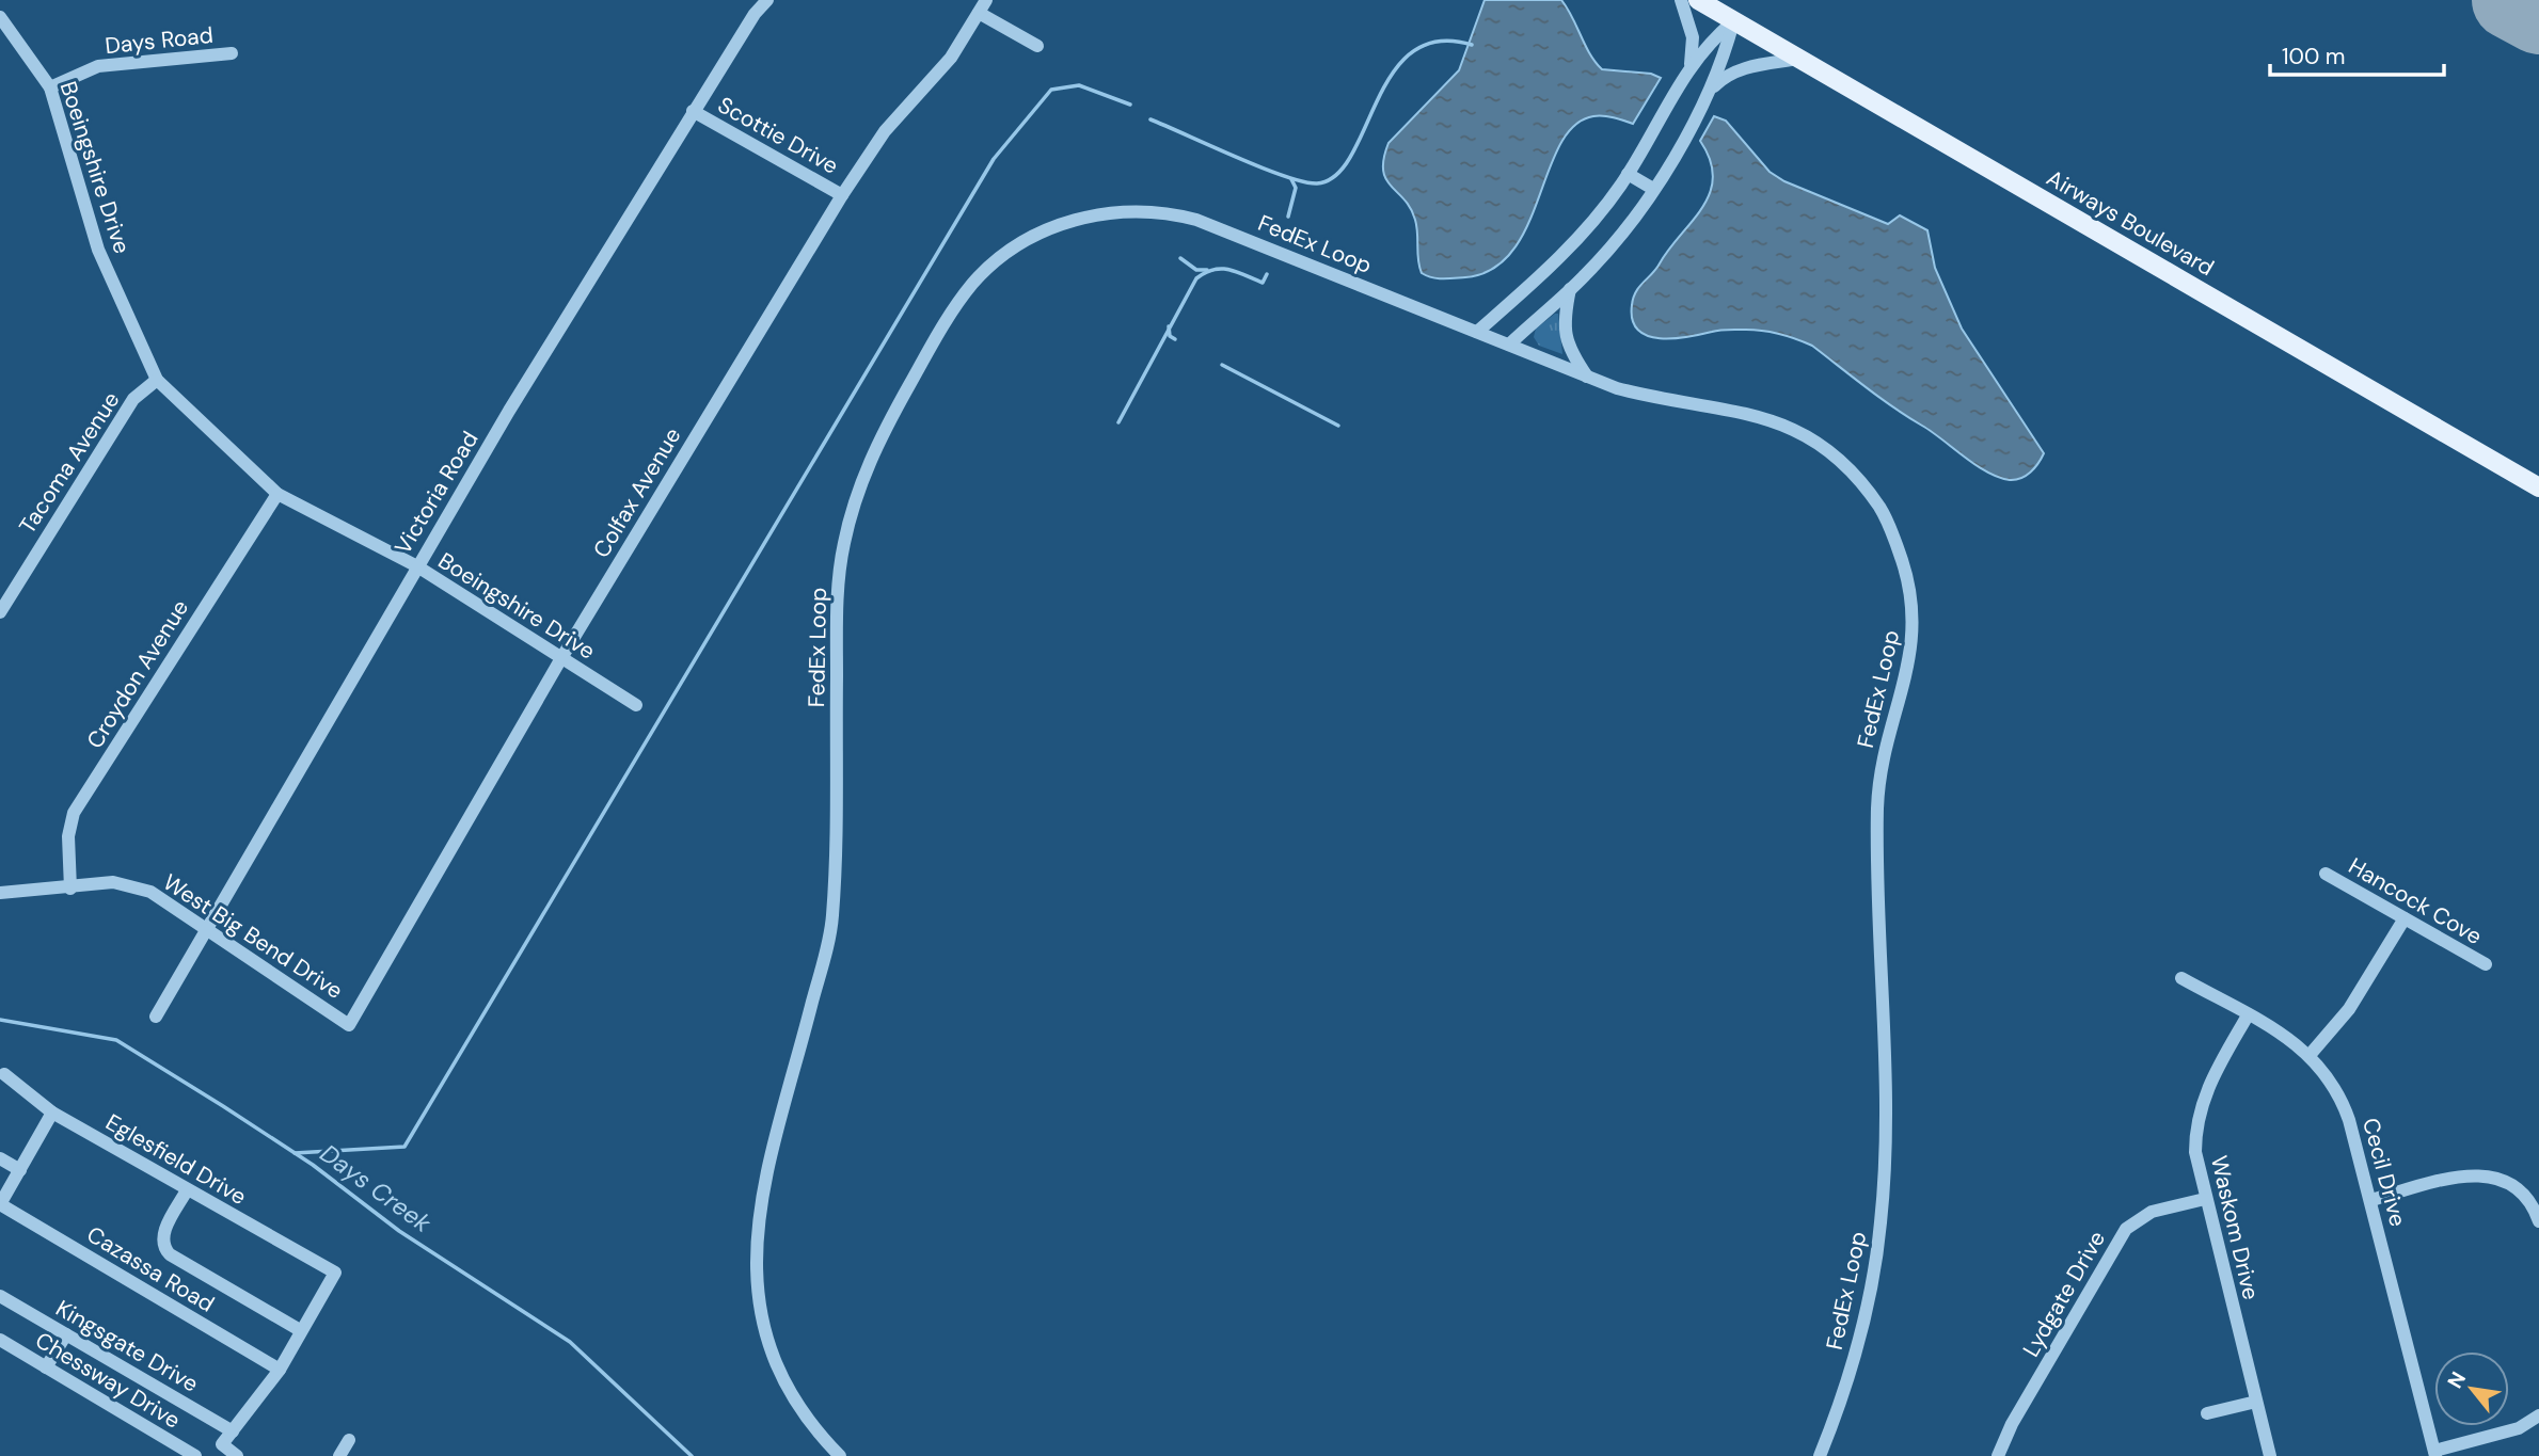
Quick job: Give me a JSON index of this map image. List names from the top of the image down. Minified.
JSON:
{"streets":{"main road":["Airways Boulevard"],"street":["Days Road","Scottie Drive","Boeingshire Drive","FedEx Loop","Tacoma Avenue","Victoria Road","Colfax Avenue","Croydon Avenue","Hancock Cove","West Big Bend Drive","Eglesfield Drive","Cecil Drive","Waskom Drive","Cazassa Road","Lydgate Drive","Kingsgate Drive","Chessway Drive"]},"crossings":[["Days Road","Boeingshire Drive"],["Scottie Drive","Victoria Road"],["Scottie Drive","Colfax Avenue"],["Boeingshire Drive","Tacoma Avenue"],["Boeingshire Drive","Victoria Road"],["Boeingshire Drive","Colfax Avenue"],["Boeingshire Drive","Croydon Avenue"],["Victoria Road","West Big Bend Drive"],["Colfax Avenue","West Big Bend Drive"],["Croydon Avenue","West Big Bend Drive"],["Cecil Drive","Waskom Drive"],["Waskom Drive","Lydgate Drive"]],"water":["Days Creek"],"scale_bar":"100 m","north":"top left"}
